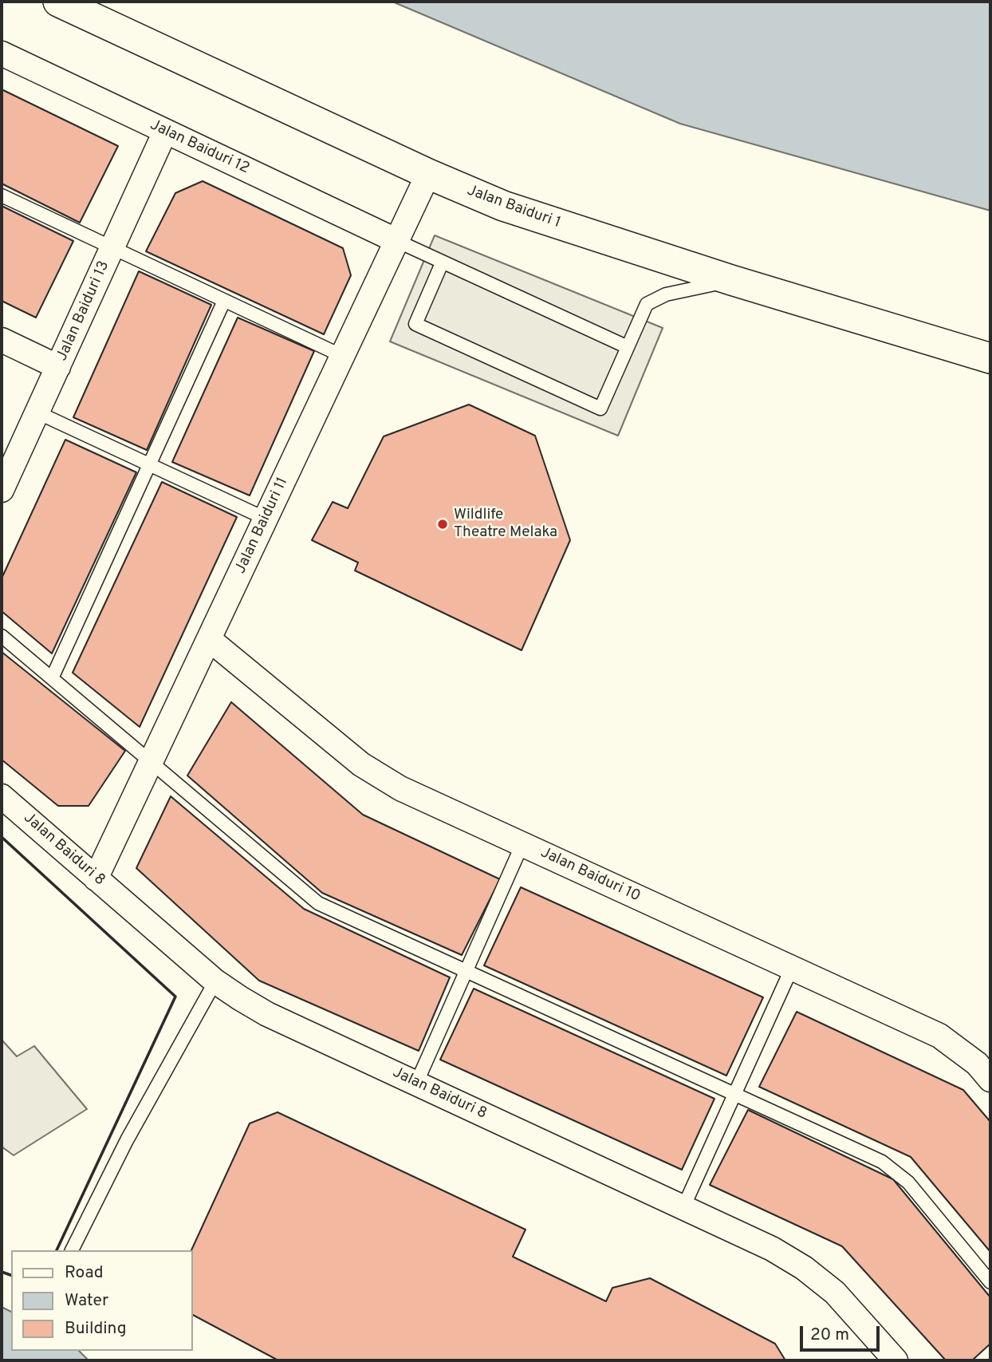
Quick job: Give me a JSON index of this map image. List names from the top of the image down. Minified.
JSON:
{"streets":{"street":["Jalan Baiduri 12","Jalan Baiduri 1","Jalan Baiduri 13","Jalan Baiduri 11","Jalan Baiduri 8","Jalan Baiduri 10"]},"crossings":[["Jalan Baiduri 12","Jalan Baiduri 13"],["Jalan Baiduri 12","Jalan Baiduri 11"],["Jalan Baiduri 1","Jalan Baiduri 11"],["Jalan Baiduri 11","Jalan Baiduri 8"],["Jalan Baiduri 11","Jalan Baiduri 10"]],"places":["Wildlife Theatre Melaka"],"legend":["Road","Water","Building"],"scale_bar":"20 m"}
